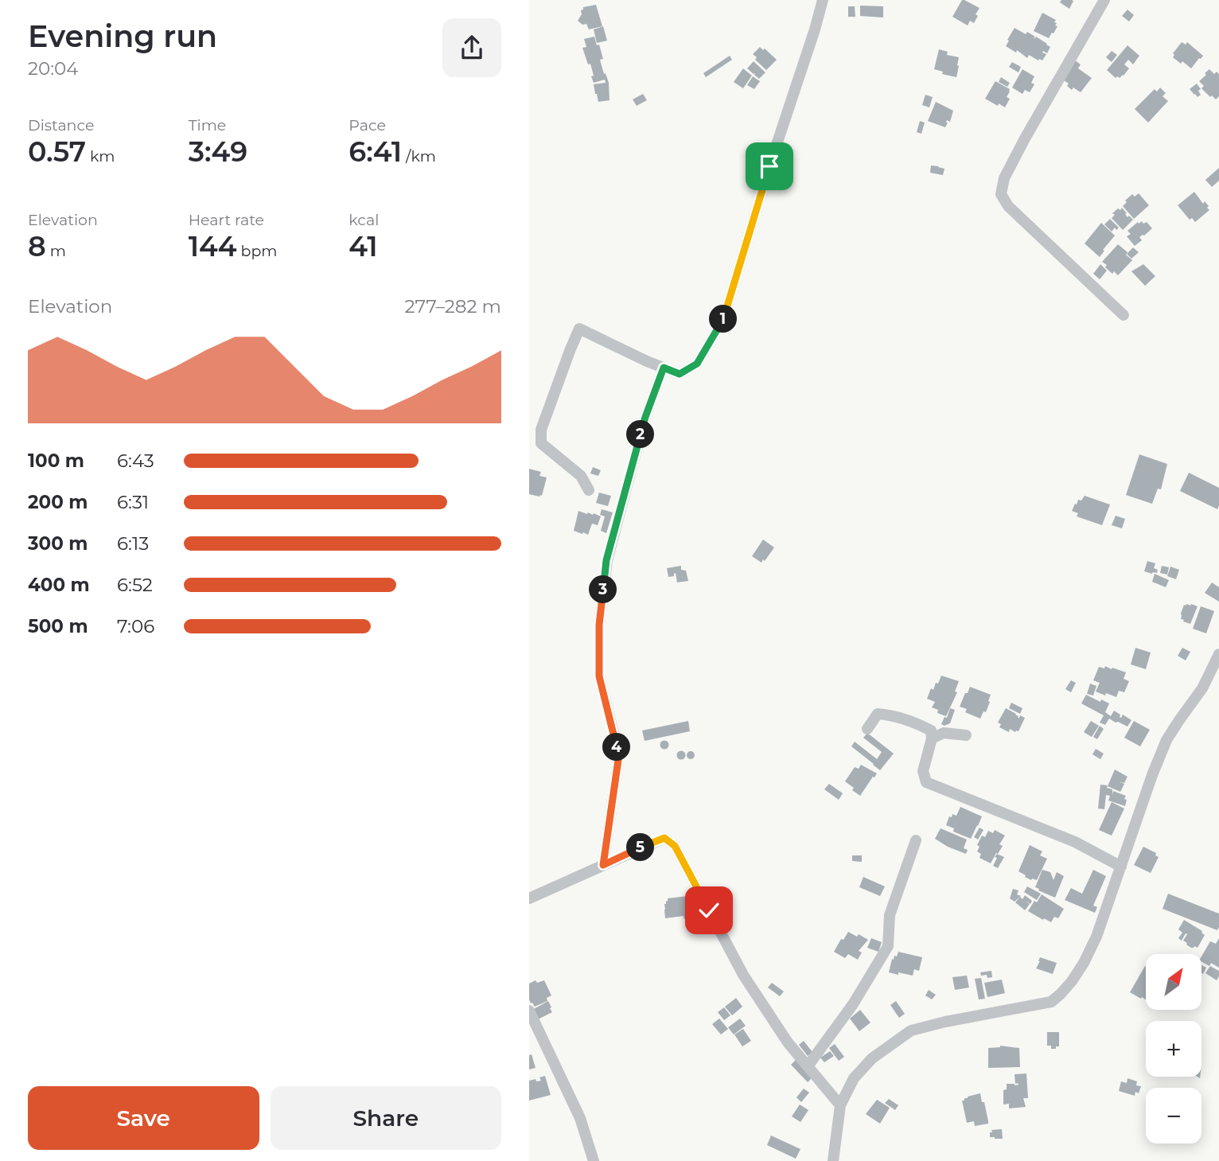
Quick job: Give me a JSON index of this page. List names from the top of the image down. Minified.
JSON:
{"north":"top right","page":{"heading":["Evening run","20:04"],"stats":[["Distance","0.57 km"],["Time","3:49"],["Pace","6:41 /km"],["Elevation","8 m"],["Heart rate","144 bpm"],["kcal","41"]],"chart":["Elevation","277–282 m"],"pins":["1","2","3","4","5"],"list":[{"name":"100 m","note":"6:43"},{"name":"200 m","note":"6:31"},{"name":"300 m","note":"6:13"},{"name":"400 m","note":"6:52"},{"name":"500 m","note":"7:06"}],"map_buttons":["+","−"],"buttons":["Save","Share"]}}
